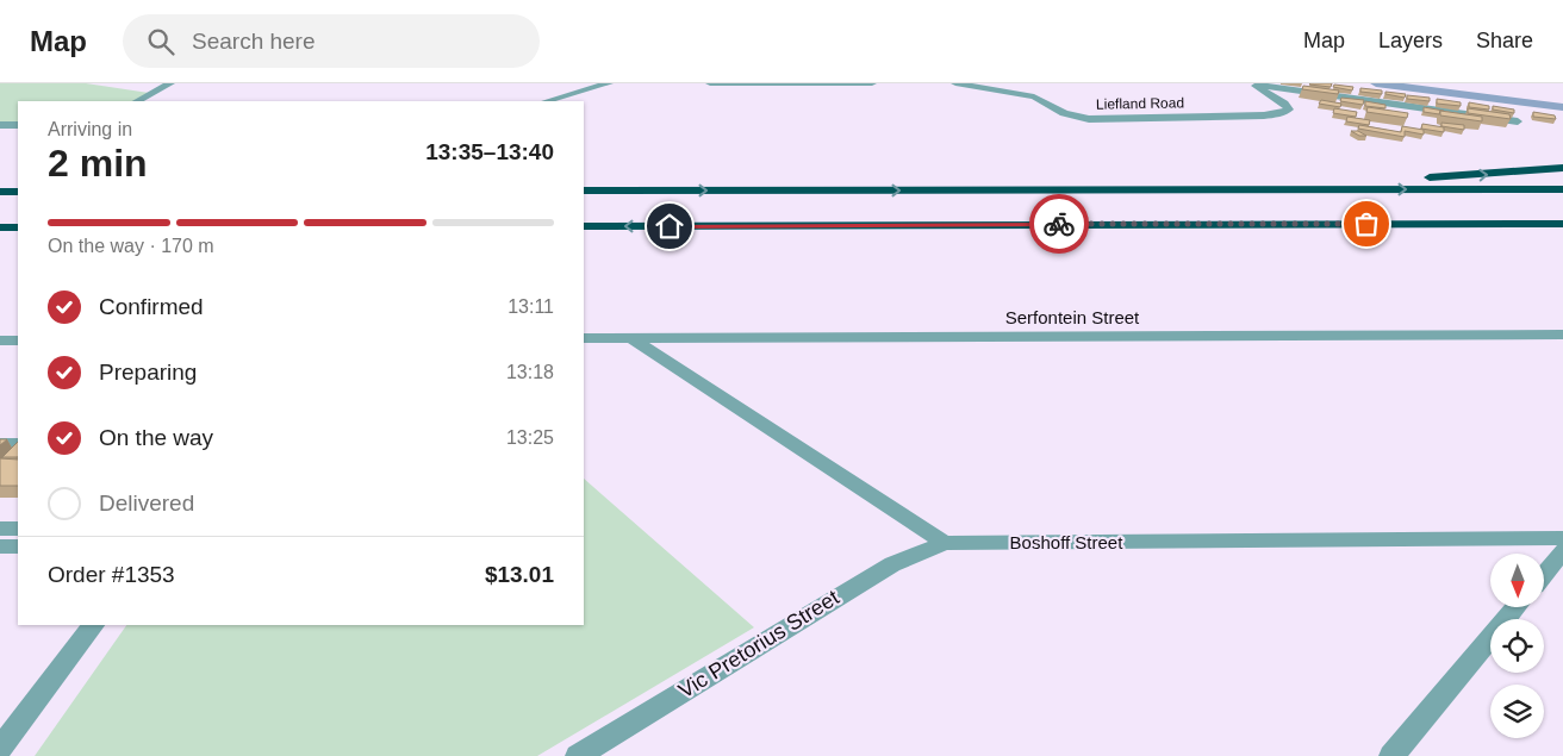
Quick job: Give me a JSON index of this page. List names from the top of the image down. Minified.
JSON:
{"streets":{"street":["Liefland Road","Serfontein Street","Boshoff Street","Vic Pretorius Street"]},"crossings":[["Boshoff Street","Vic Pretorius Street"]],"north":"bottom","page":{"header":"Map","search":"Search here","nav":["Map","Layers","Share"],"heading":["2 min","Arriving in","13:35–13:40"],"panel":["Order #1353","$13.01"],"bar":"On the way · 170 m","list":[["Confirmed","13:11"],["Preparing","13:18"],["On the way","13:25"],"Delivered"]}}
